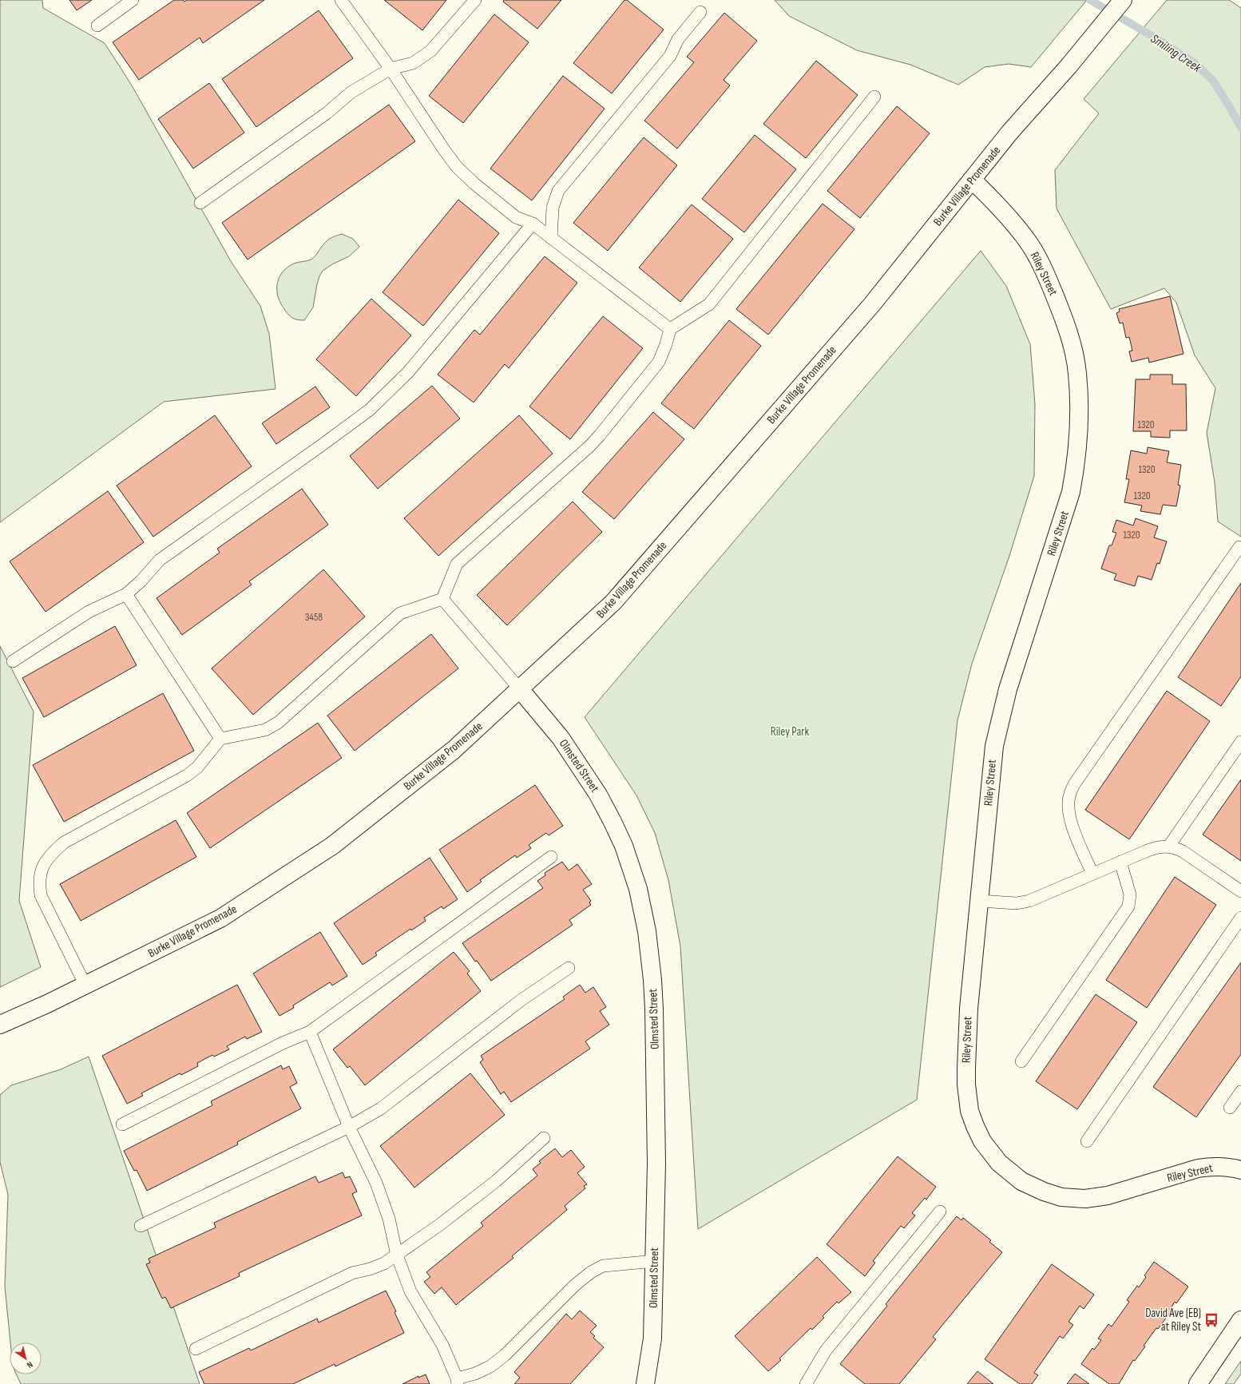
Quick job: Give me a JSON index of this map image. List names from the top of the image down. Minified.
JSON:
{"streets":{"street":["Burke Village Promenade","Riley Street","Olmsted Street"]},"crossings":[["Burke Village Promenade","Riley Street"],["Burke Village Promenade","Olmsted Street"]],"water":["Smiling Creek"],"parks":["Riley Park"],"places":{"bus stop":["David Ave (EB) at Riley St"]},"house_numbers":["1320","1320","1320","1320","3458"],"north":"bottom right"}
